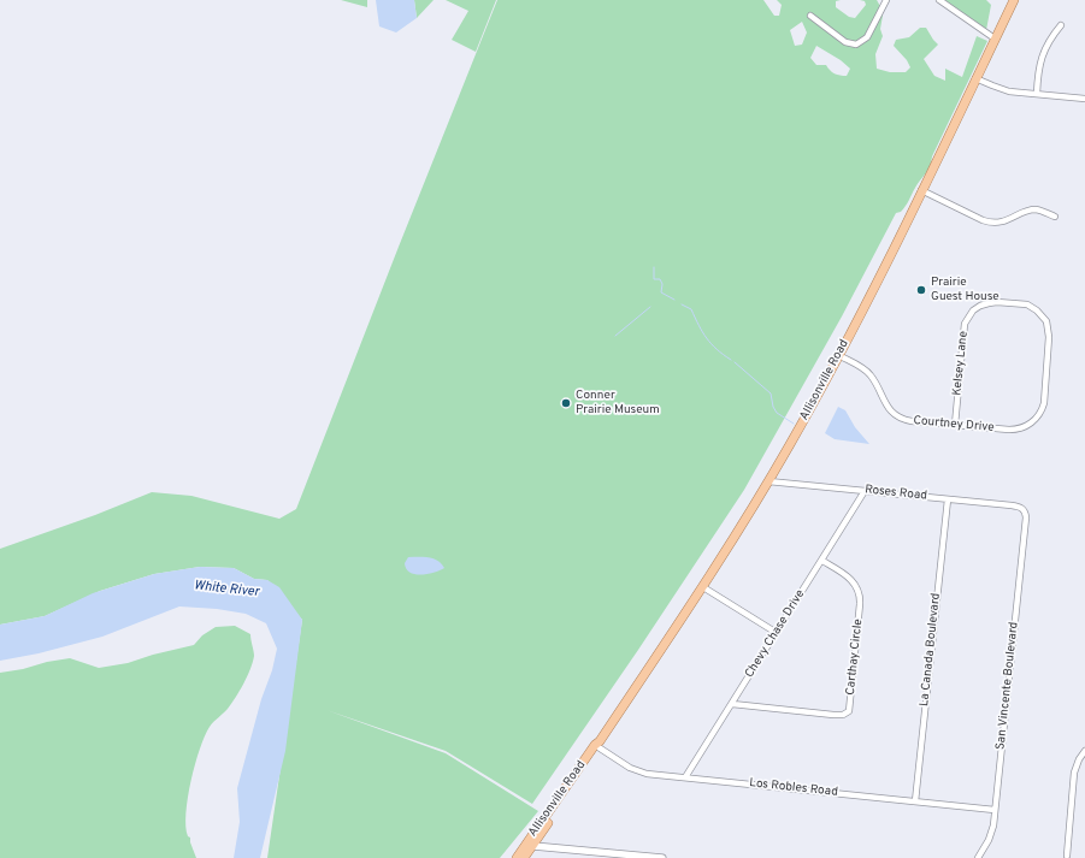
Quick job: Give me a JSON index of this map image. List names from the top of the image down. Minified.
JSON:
{"streets":{"main road":["Allisonville Road"],"street":["Kelsey Lane","Courtney Drive","Roses Road","Chevy Chase Drive","La Canada Boulevard","Carthay Circle","San Vincente Boulevard","Los Robles Road"]},"crossings":[["Kelsey Lane","Courtney Drive"],["Allisonville Road","Courtney Drive"],["Allisonville Road","Roses Road"],["Allisonville Road","Los Robles Road"],["Roses Road","Chevy Chase Drive"],["Roses Road","La Canada Boulevard"],["Roses Road","San Vincente Boulevard"],["Chevy Chase Drive","Carthay Circle"],["Chevy Chase Drive","Los Robles Road"],["La Canada Boulevard","Los Robles Road"],["San Vincente Boulevard","Los Robles Road"]],"water":["White River"],"places":["Prairie Guest House","Conner Prairie Museum"]}
